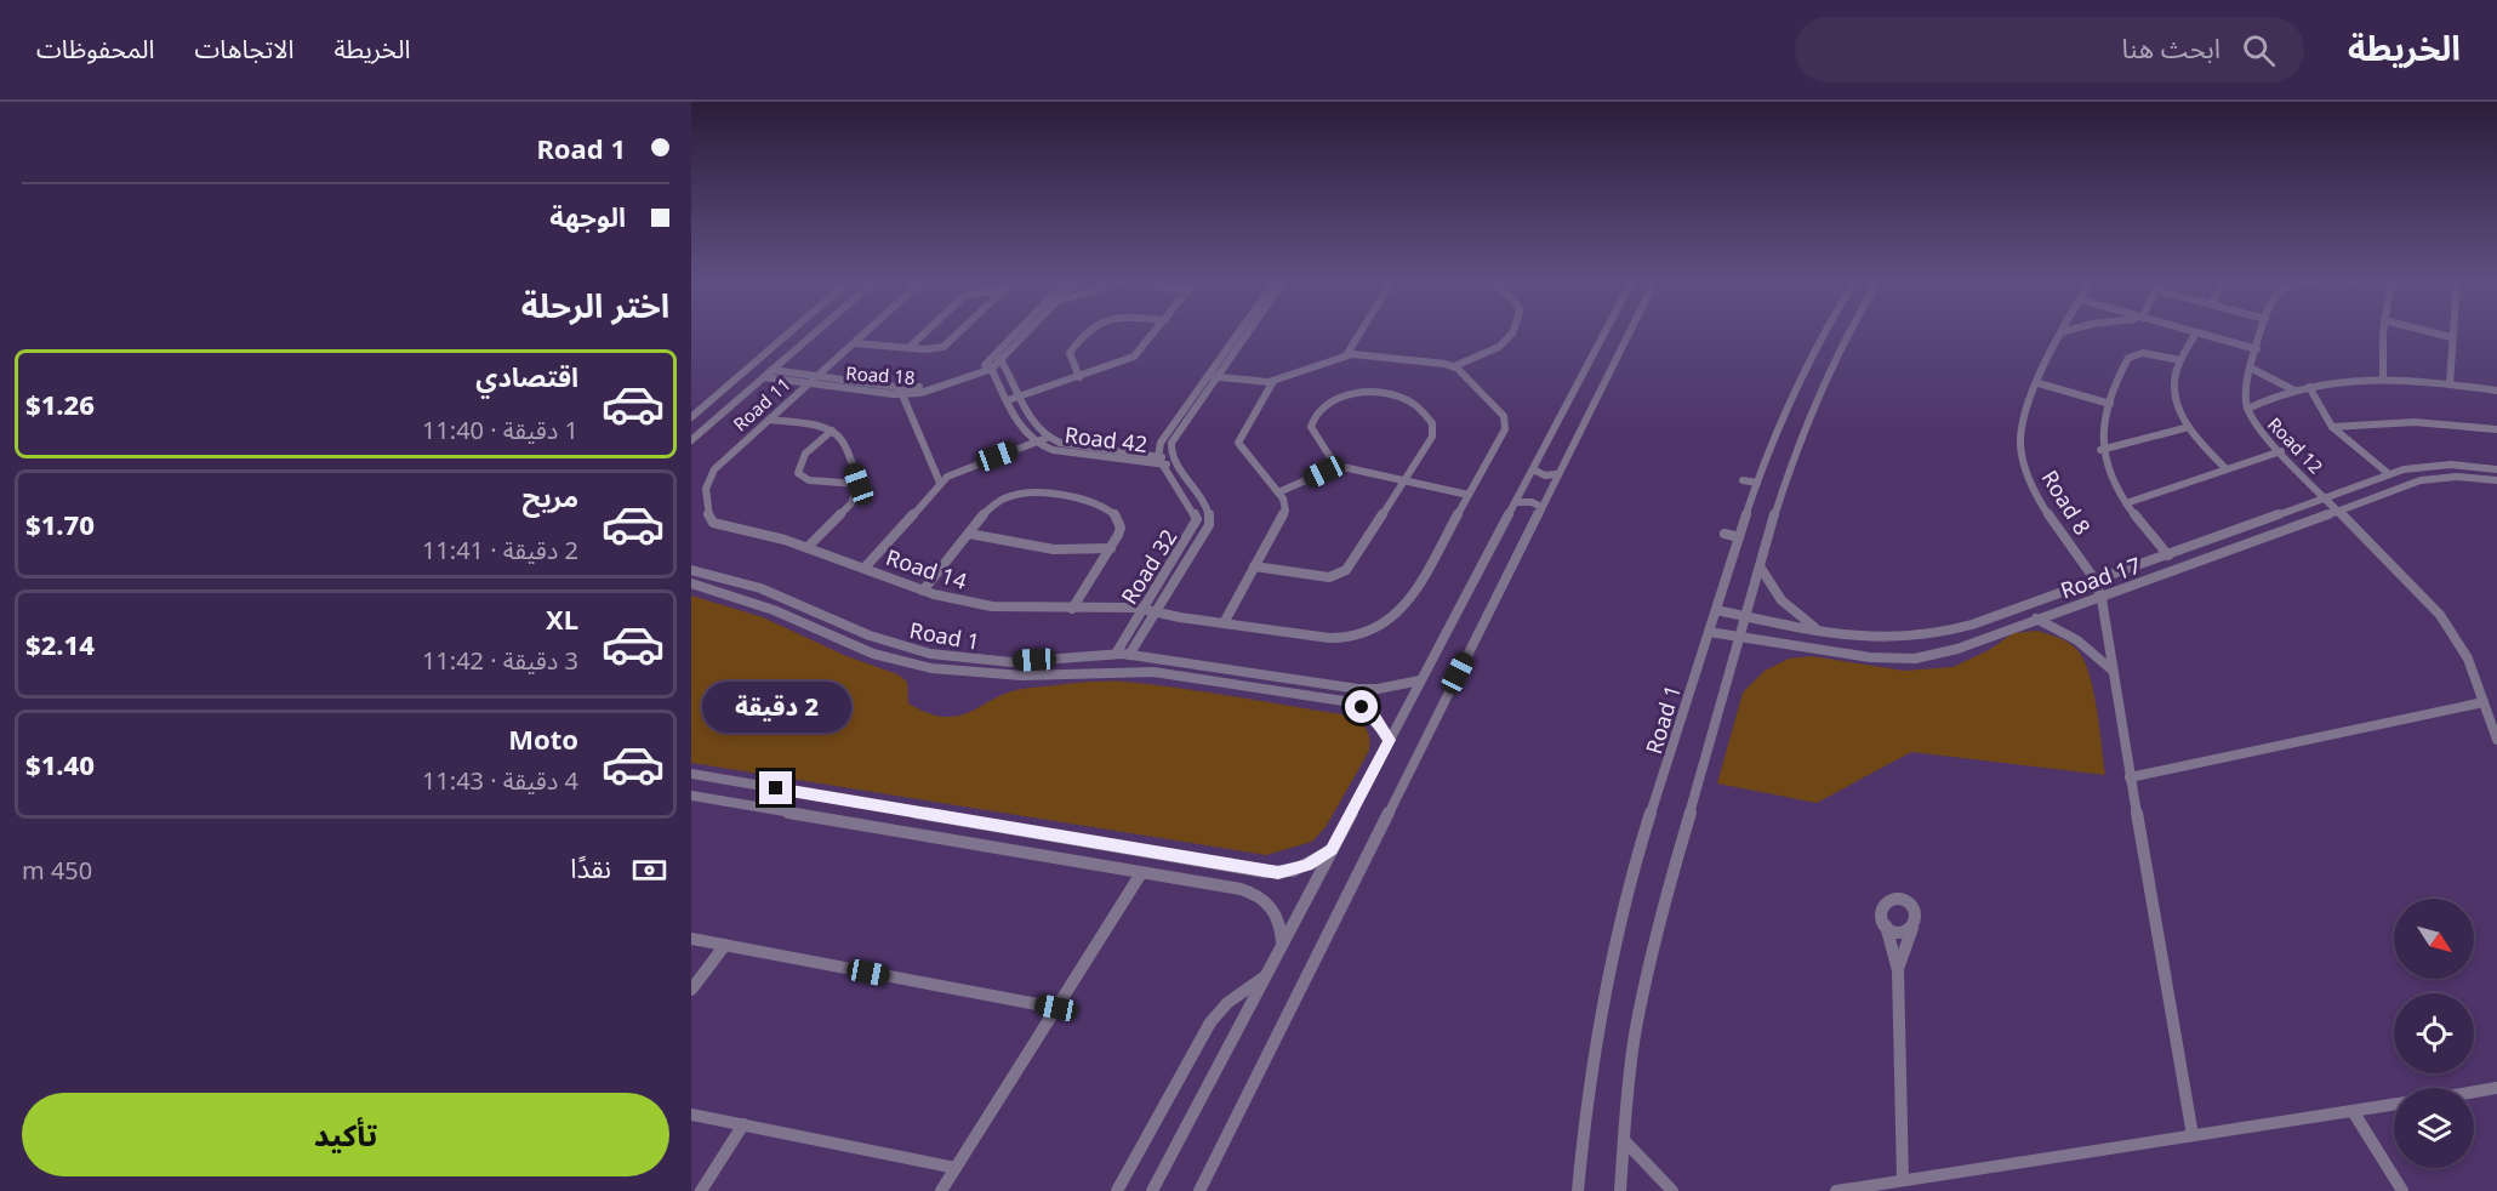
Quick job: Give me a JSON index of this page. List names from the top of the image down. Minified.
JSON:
{"streets":{"street":["Road 18","Road 11","Road 42","Road 12","Road 8","Road 32","Road 14","Road 17","Road 1"]},"crossings":[["Road 18","Road 11"],["Road 18","Road 42"],["Road 11","Road 14"],["Road 42","Road 32"],["Road 12","Road 17"],["Road 8","Road 17"],["Road 32","Road 14"],["Road 32","Road 1"],["Road 17","Road 1"]],"north":"bottom right","page":{"header":"الخريطة","search":"ابحث هنا","nav":["الخريطة","الاتجاهات","المحفوظات"],"banner":["Road 1","الوجهة"],"heading":"اختر الرحلة","list":[{"name":"اقتصادي","note":"1 دقيقة · 11:40","value":"$1.26"},{"name":"مريح","note":"2 دقيقة · 11:41","value":"$1.70"},{"name":"XL","note":"3 دقيقة · 11:42","value":"$2.14"},{"name":"Moto","note":"4 دقيقة · 11:43","value":"$1.40"}],"bubble":"2 دقيقة","pay":["نقدًا","450 m"],"buttons":"تأكيد"}}
